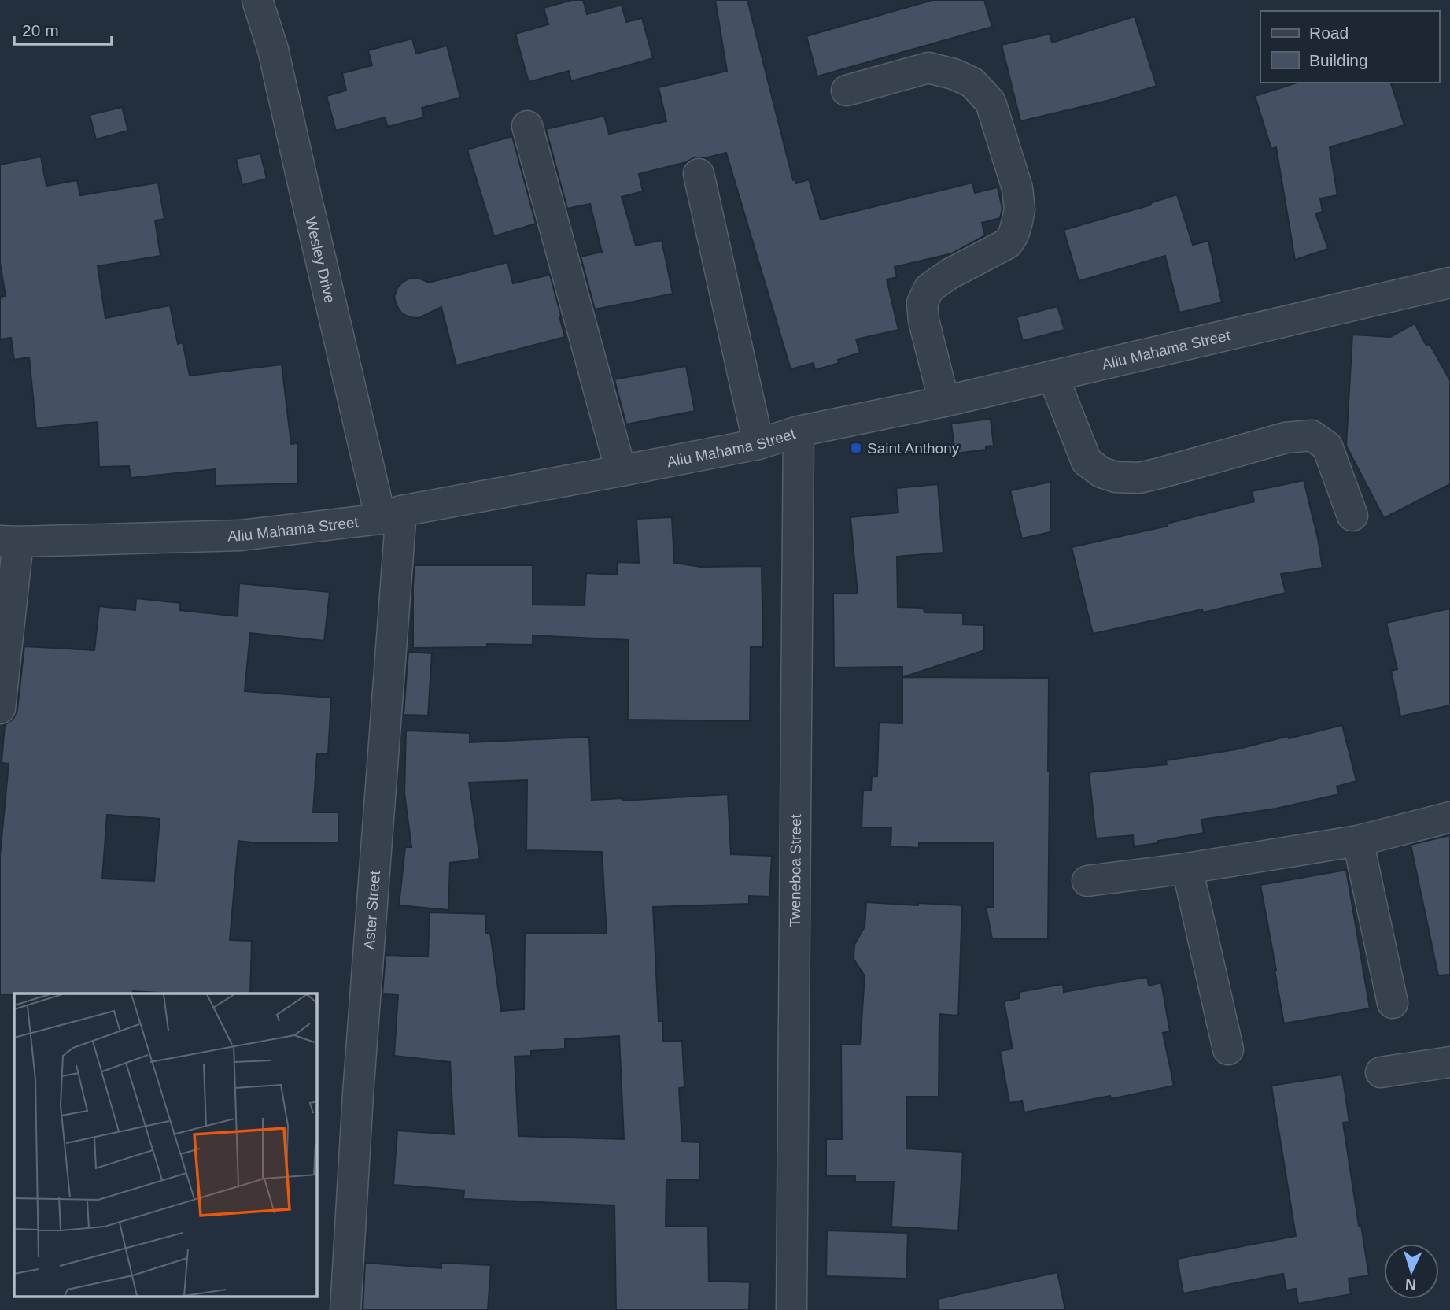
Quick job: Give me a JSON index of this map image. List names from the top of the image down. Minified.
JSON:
{"streets":{"street":["Wesley Drive","Aliu Mahama Street","Tweneboa Street","Aster Street"]},"crossings":[["Wesley Drive","Aliu Mahama Street"],["Wesley Drive","Aster Street"],["Aliu Mahama Street","Tweneboa Street"],["Aliu Mahama Street","Aster Street"]],"places":{"transit":["Saint Anthony"]},"legend":["Road","Building"],"scale_bar":"20 m","north":"bottom"}
